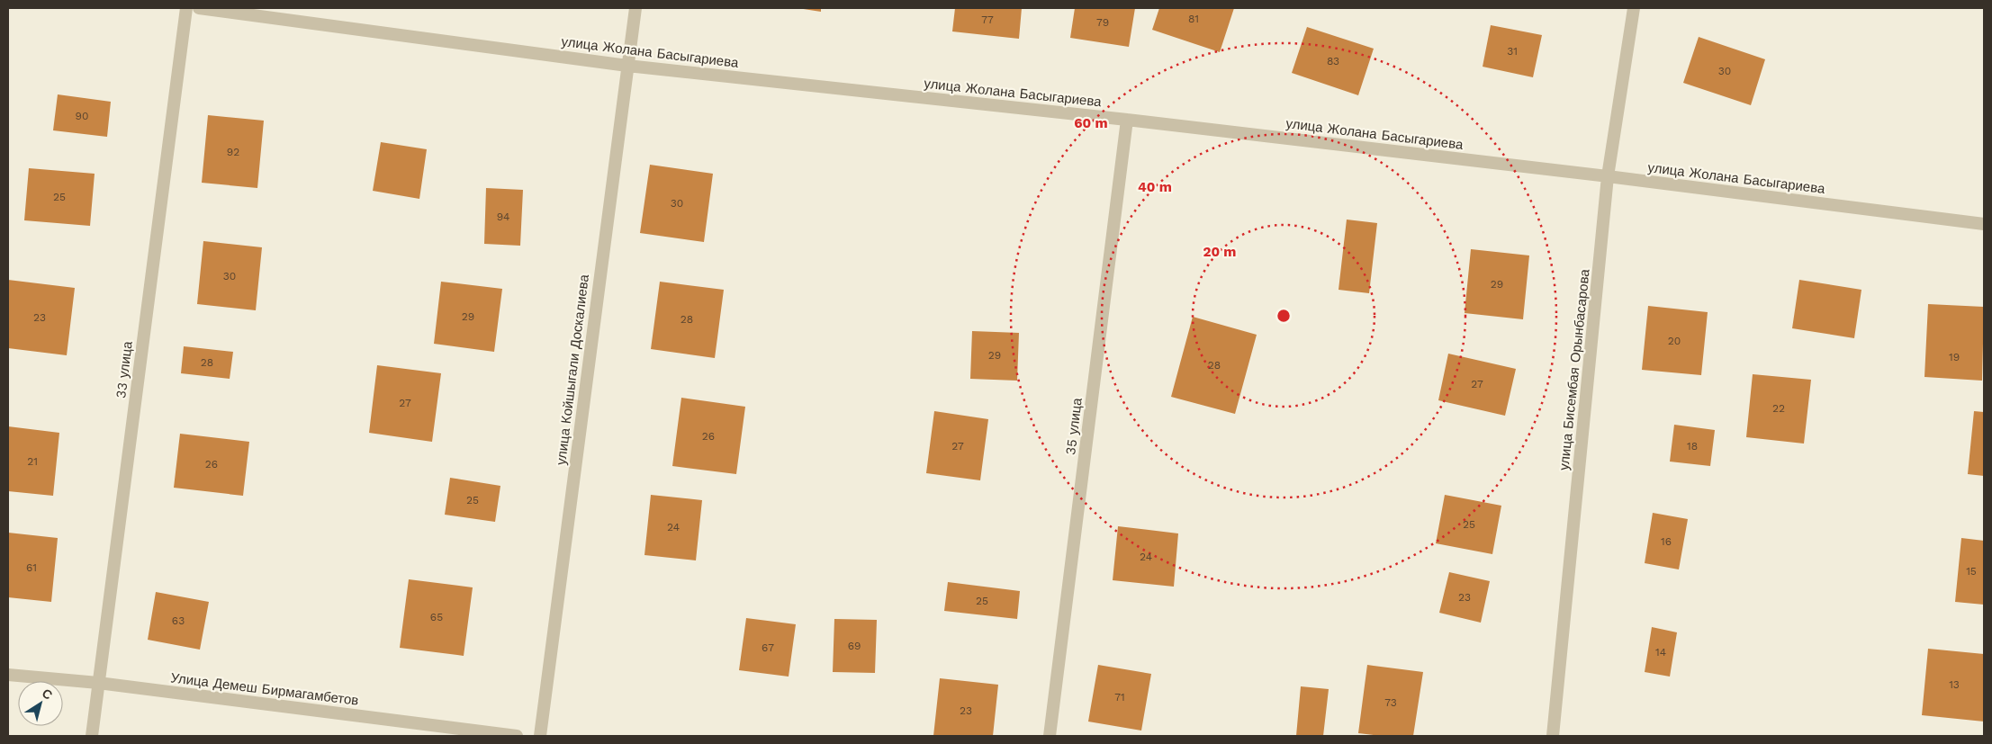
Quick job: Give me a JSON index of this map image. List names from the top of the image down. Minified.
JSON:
{"streets":{"street":["улица Жолана Басыгариева","33 улица","улица Койшыгали Доскалиева","улица Бисембая Орынбасарова","35 улица","Улица Демеш Бирмагамбетов"]},"crossings":[["улица Жолана Басыгариева","улица Койшыгали Доскалиева"],["улица Жолана Басыгариева","улица Бисембая Орынбасарова"],["улица Жолана Басыгариева","35 улица"],["33 улица","Улица Демеш Бирмагамбетов"]],"house_numbers":["81","77","79","31","83","30","90","92","25","30","94","30","29","29","23","28","20","29","19","28","28","27","27","22","26","27","18","21","26","25","25","24","16","24","61","15","23","25","65","63","69","67","14","13","71","73","23"],"north":"top right","rings":["60 m","40 m","20 m"]}
